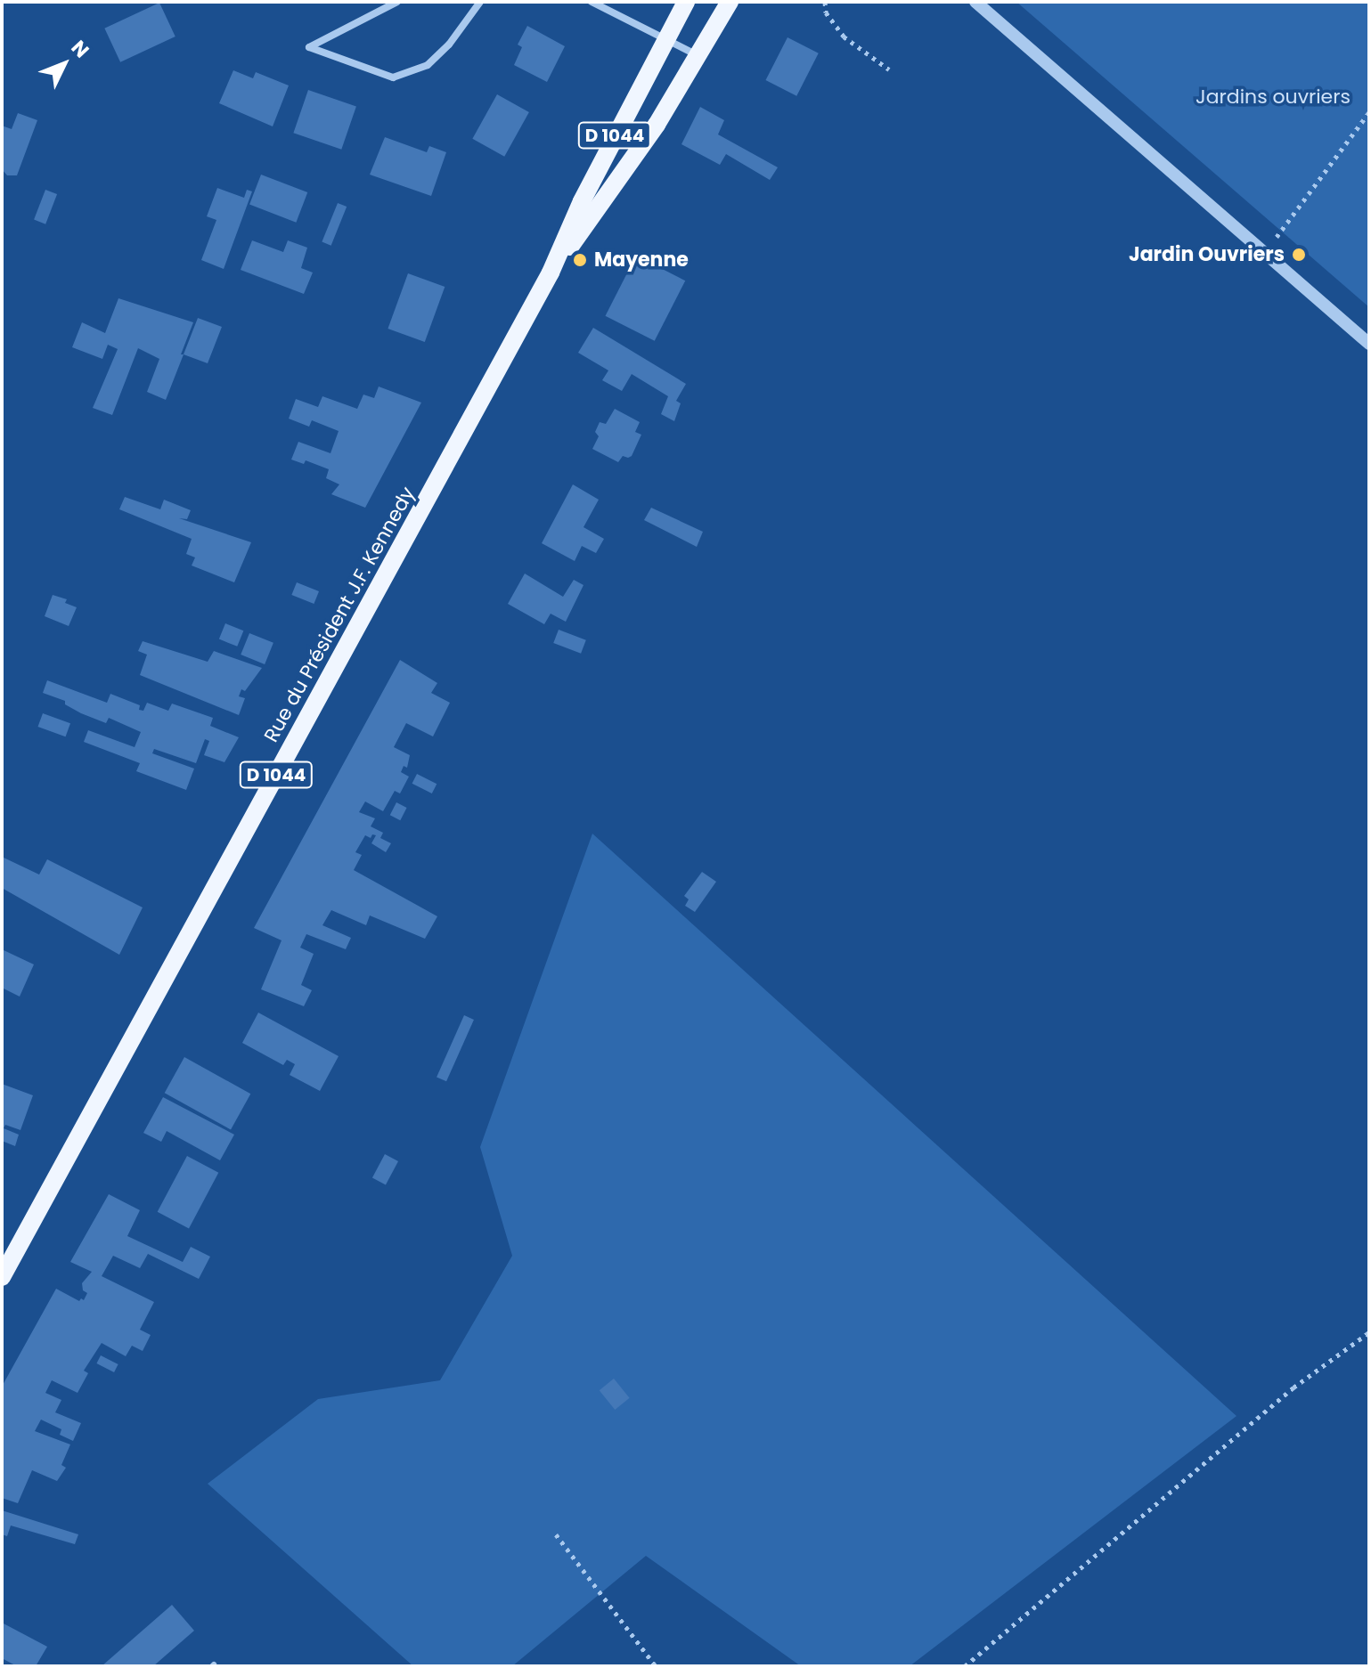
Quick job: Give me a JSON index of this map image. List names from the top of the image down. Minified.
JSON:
{"streets":{"main road":["D 1044","Rue du Président J.F. Kennedy"]},"parks":["Jardins ouvriers"],"places":["Jardin Ouvriers","Mayenne"],"north":"top right"}
